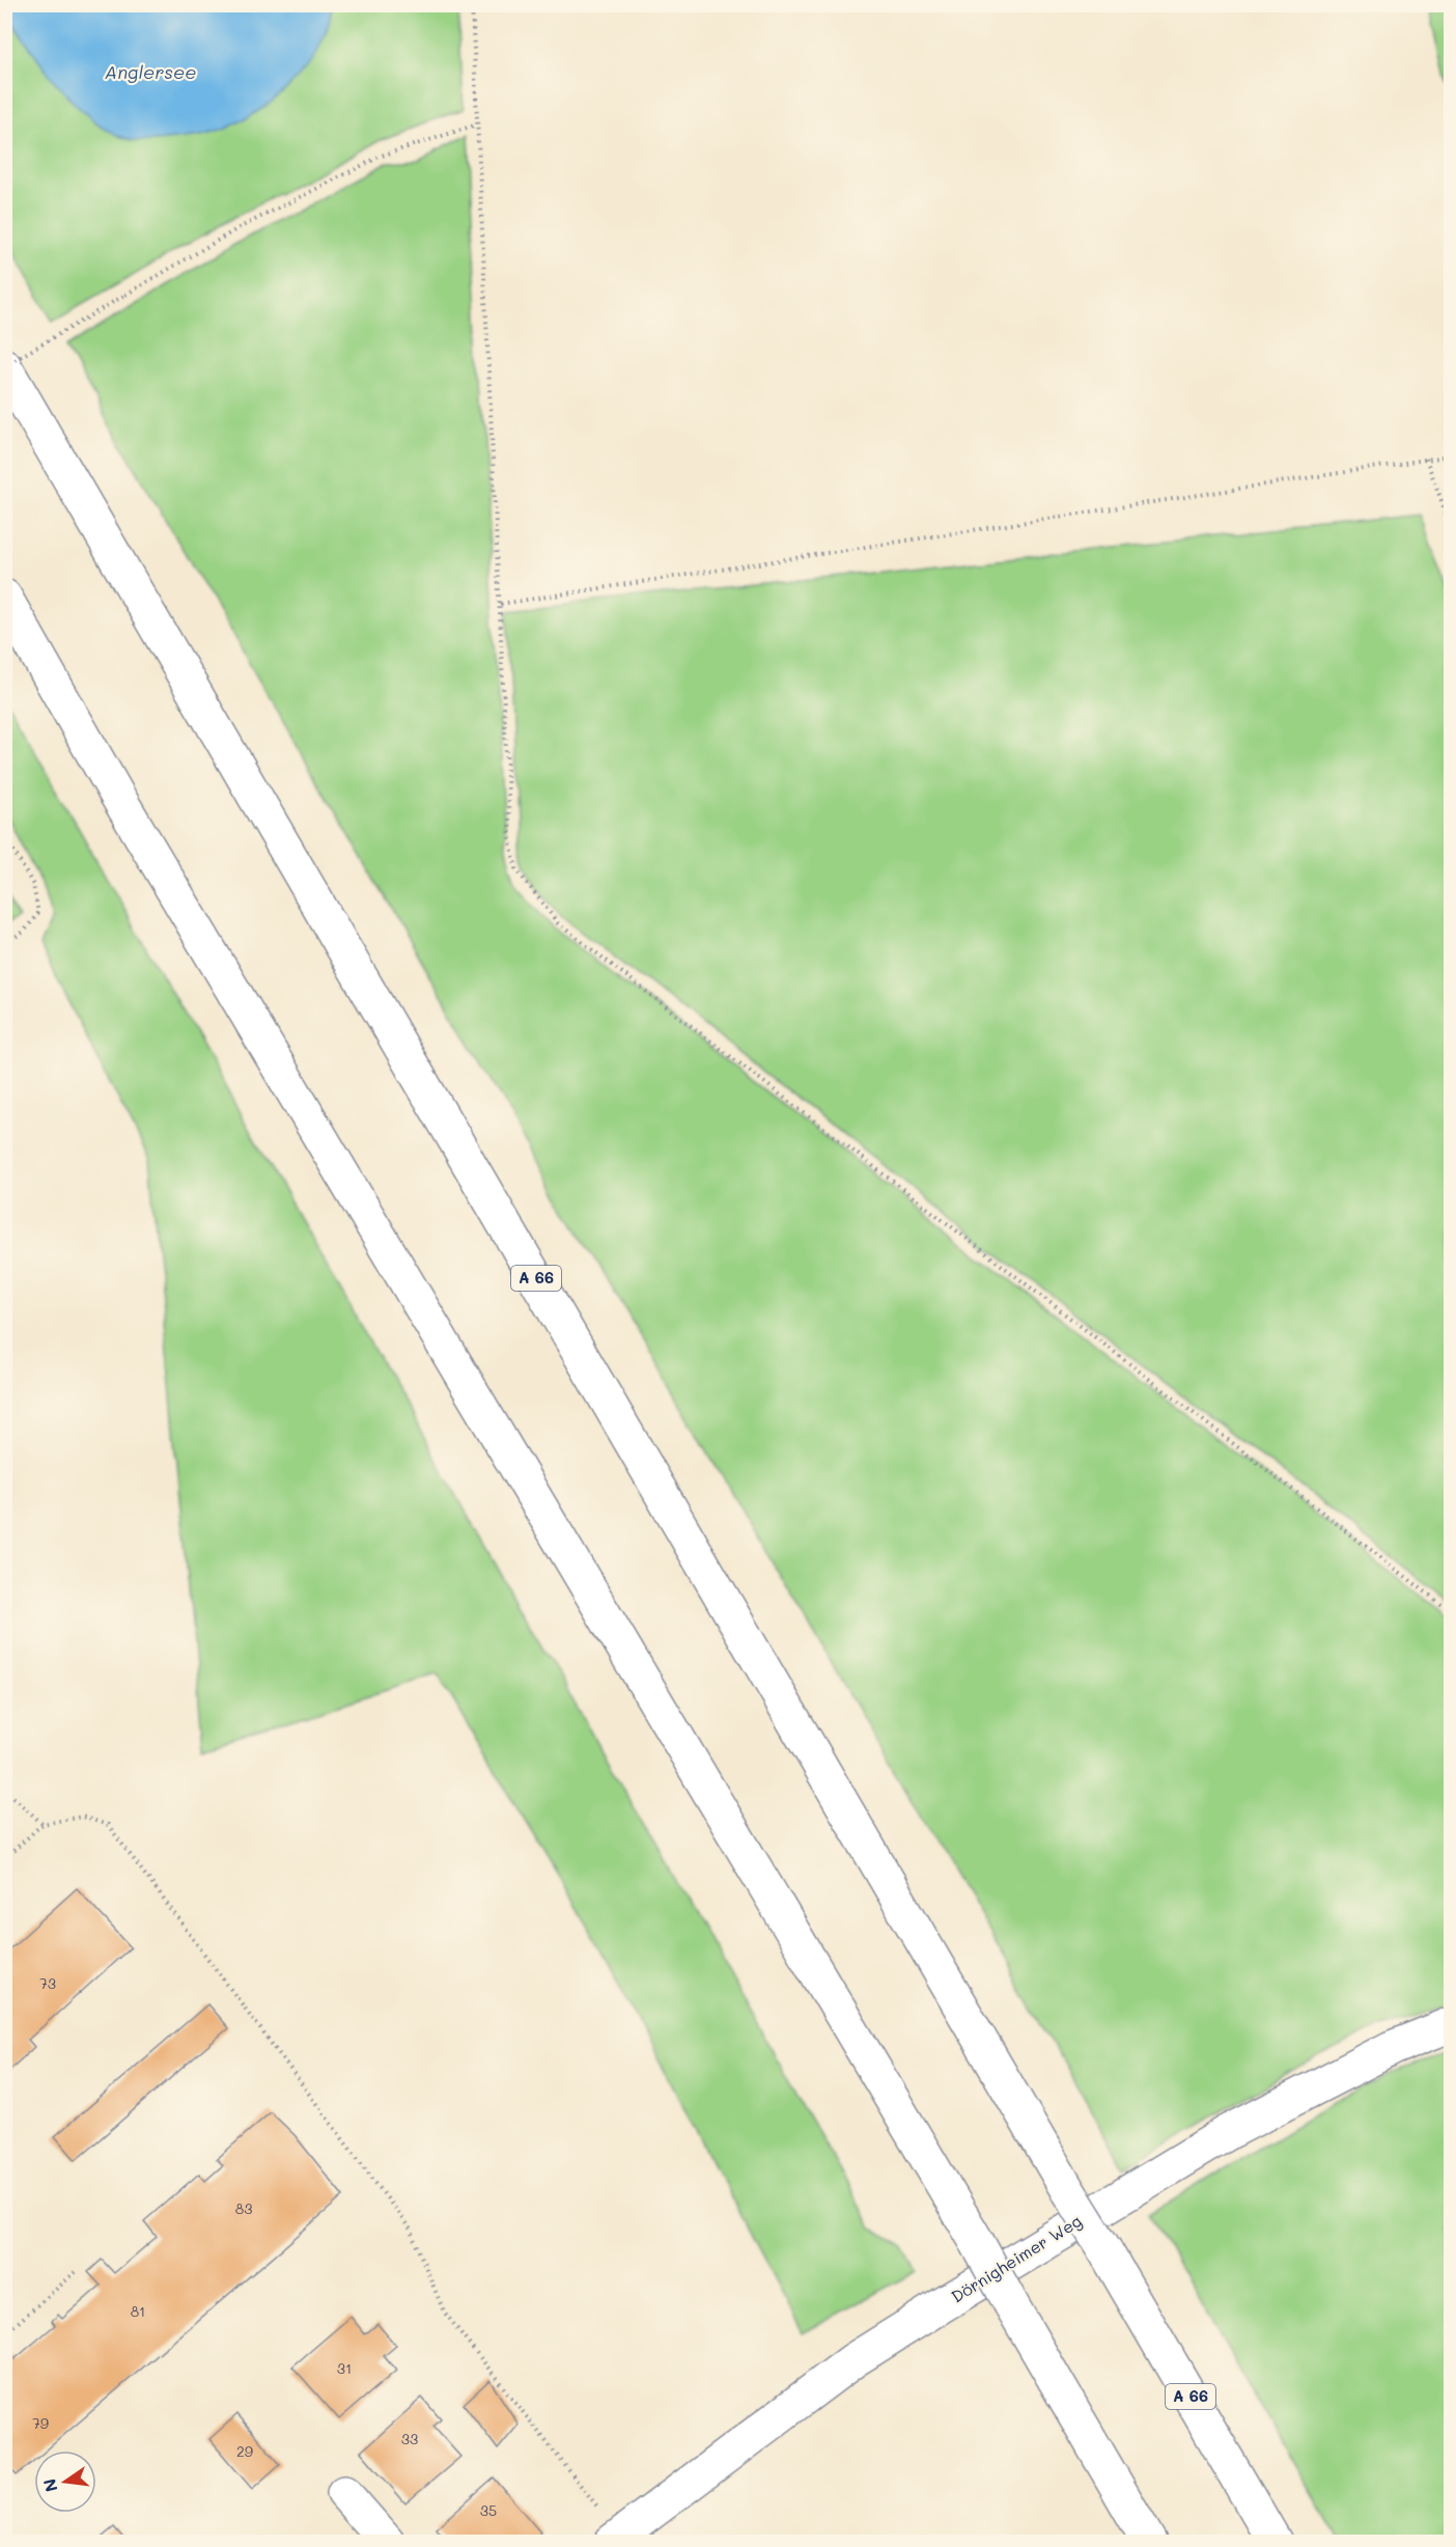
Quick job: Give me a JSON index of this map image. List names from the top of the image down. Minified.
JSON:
{"streets":{"main road":["A 66","Dörnigheimer Weg"]},"water":["Anglersee"],"house_numbers":["73","83","81","31","79","33","29","35"],"north":"left"}
